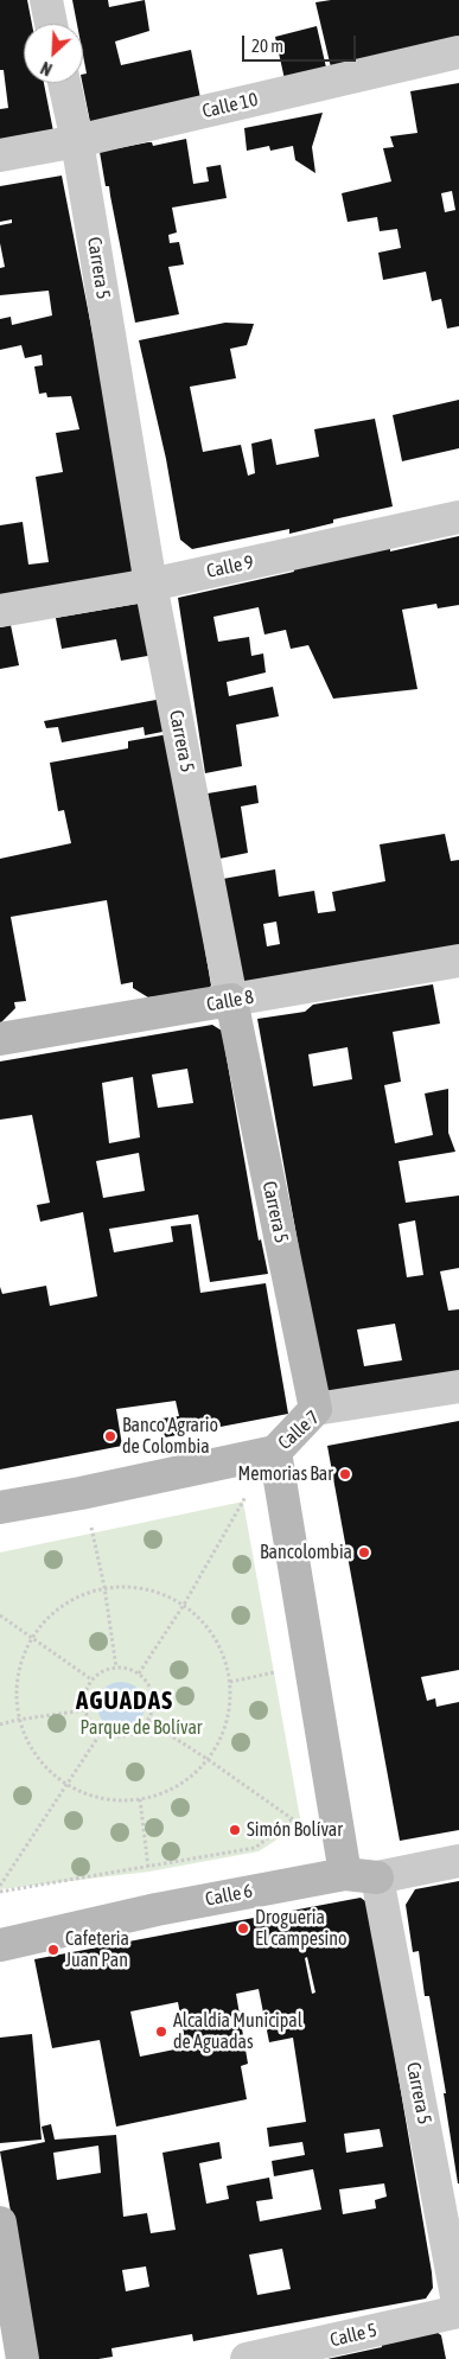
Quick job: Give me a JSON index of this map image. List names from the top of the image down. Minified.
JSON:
{"streets":{"main road":["Carrera 5","Calle 8","Calle 7","Calle 6"],"street":["Calle 10","Calle 9","Calle 5"]},"crossings":[["Calle 10","Carrera 5"],["Carrera 5","Calle 9"],["Carrera 5","Calle 8"],["Carrera 5","Calle 7"],["Carrera 5","Calle 6"],["Carrera 5","Calle 5"]],"districts":["AGUADAS"],"parks":["Parque de Bolívar"],"places":["Banco Agrario de Colombia","Memorias Bar","Bancolombia","Simón Bolívar","Drogueria El campesino","Cafeteria Juan Pan","Alcaldía Municipal de Aguadas"],"scale_bar":"20 m","north":"bottom left"}
